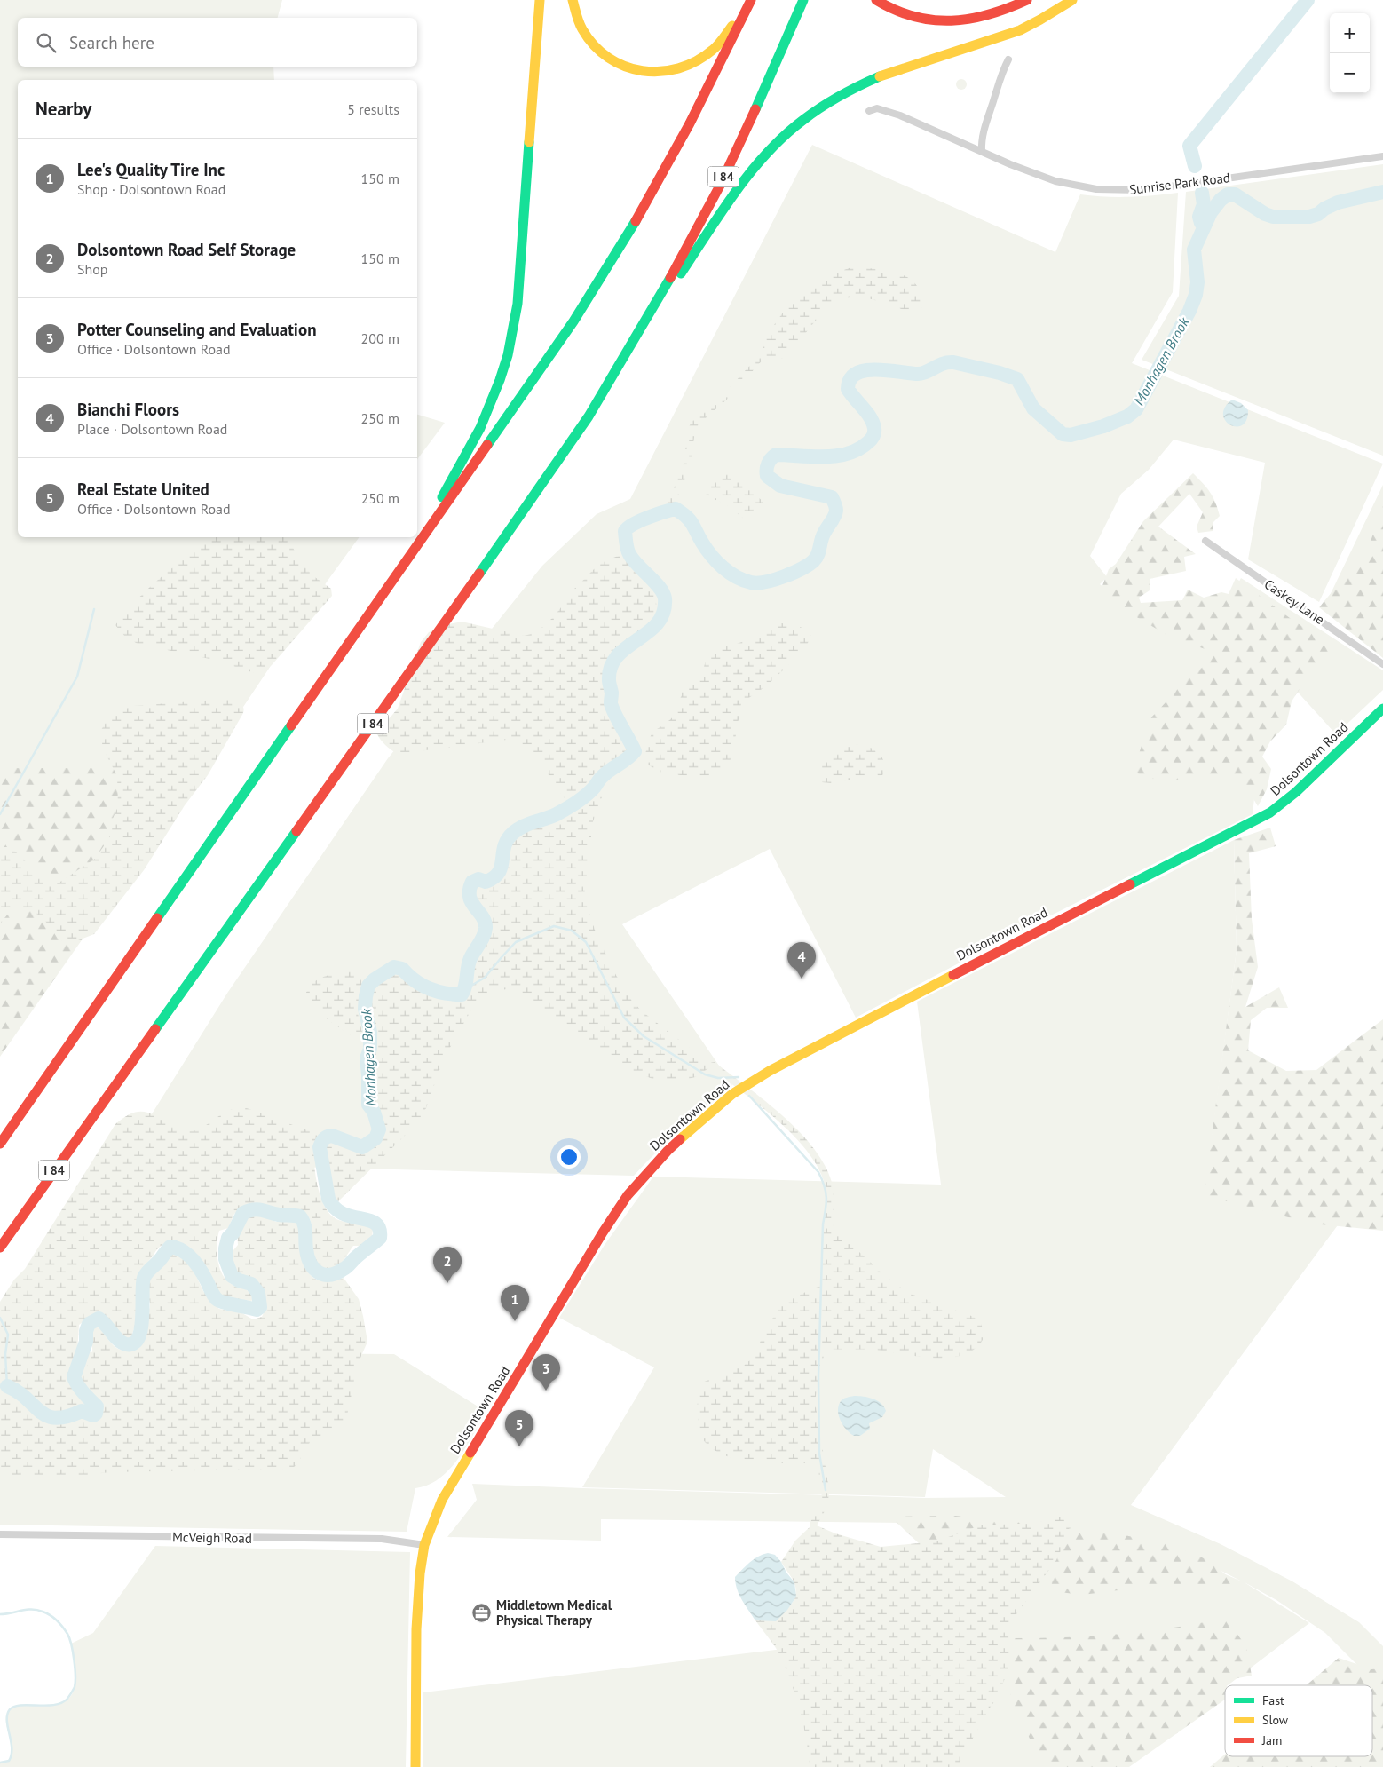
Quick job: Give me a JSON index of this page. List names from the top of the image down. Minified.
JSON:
{"streets":{"main road":["I 84","Dolsontown Road"],"street":["Sunrise Park Road","Caskey Lane","McVeigh Road"]},"crossings":[["Dolsontown Road","McVeigh Road"]],"water":["Monhagen Brook"],"places":{"office":["Middletown Medical Physical Therapy"]},"legend":["Fast","Slow","Jam"],"page":{"map_buttons":["+","−"],"search":"Search here","heading":["Nearby","5 results"],"list":[{"mark":"1","name":"Lee's Quality Tire Inc","note":"Shop · Dolsontown Road","value":"150 m"},{"mark":"2","name":"Dolsontown Road Self Storage","note":"Shop","value":"150 m"},{"mark":"3","name":"Potter Counseling and Evaluation","note":"Office · Dolsontown Road","value":"200 m"},{"mark":"4","name":"Bianchi Floors","note":"Place · Dolsontown Road","value":"250 m"},{"mark":"5","name":"Real Estate United","note":"Office · Dolsontown Road","value":"250 m"}],"pins":["4","2","1","3","5"]}}
